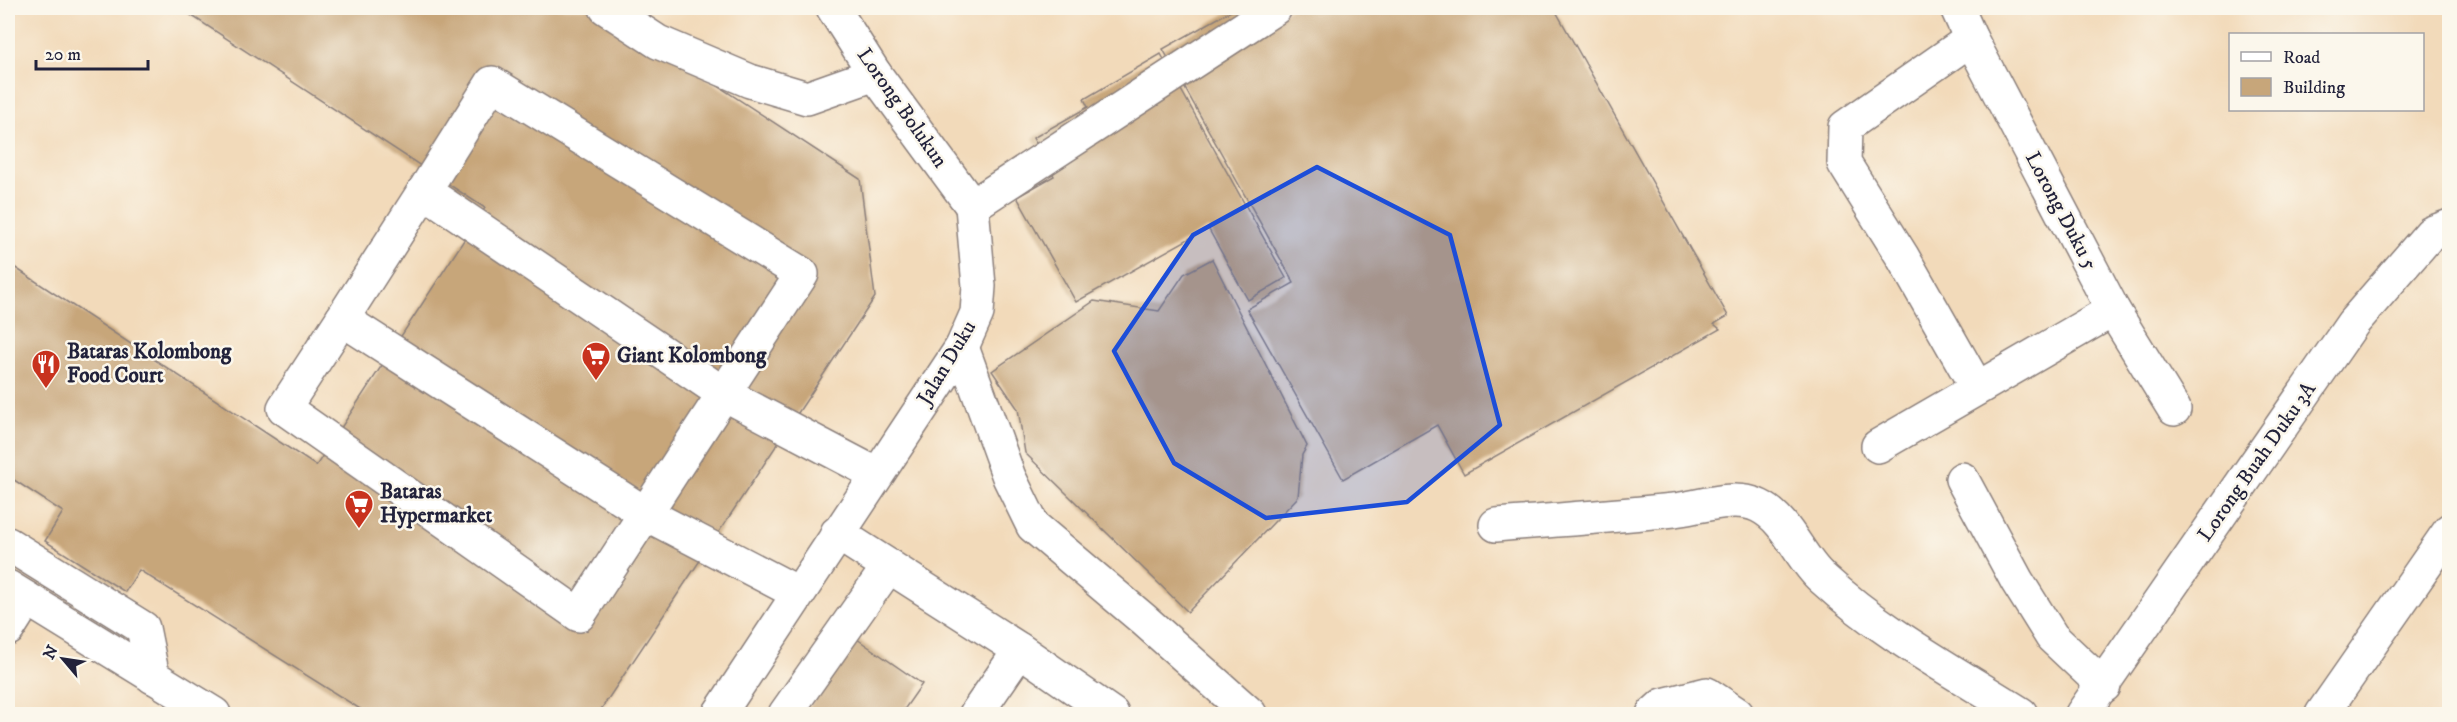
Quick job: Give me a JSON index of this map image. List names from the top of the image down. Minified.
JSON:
{"streets":{"street":["Lorong Bolukun","Lorong Duku 5","Jalan Duku","Lorong Buah Duku 3A"]},"crossings":[["Lorong Bolukun","Jalan Duku"]],"places":{"supermarket":["Giant Kolombong","Bataras Hypermarket"],"restaurant":["Bataras Kolombong Food Court"]},"legend":["Road","Building"],"scale_bar":"20 m","north":"top left"}
